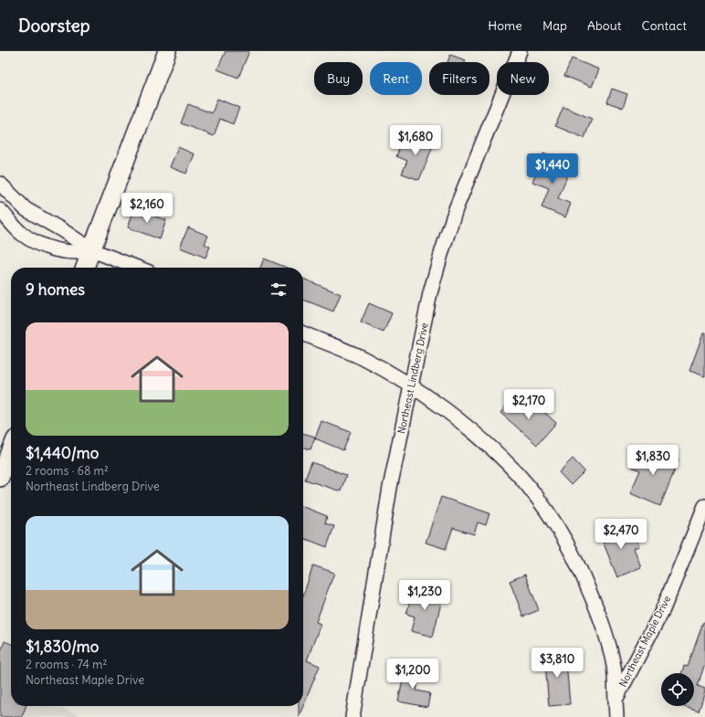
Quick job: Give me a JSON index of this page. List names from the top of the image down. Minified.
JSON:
{"streets":{"street":["Northeast Lindberg Drive","Northeast Maple Drive"]},"page":{"header":"Doorstep","nav":["Home","Map","About","Contact"],"chip":["Buy","Rent","Filters","New"],"price":["$1,680","$1,440","$2,160","$2,170","$1,830","$2,470","$1,230","$3,810","$1,200"],"heading":"9 homes","list":[{"name":"$1,440/mo","note":"2 rooms · 68 m² · Northeast Lindberg Drive"},{"name":"$1,830/mo","note":"2 rooms · 74 m² · Northeast Maple Drive"}]}}
